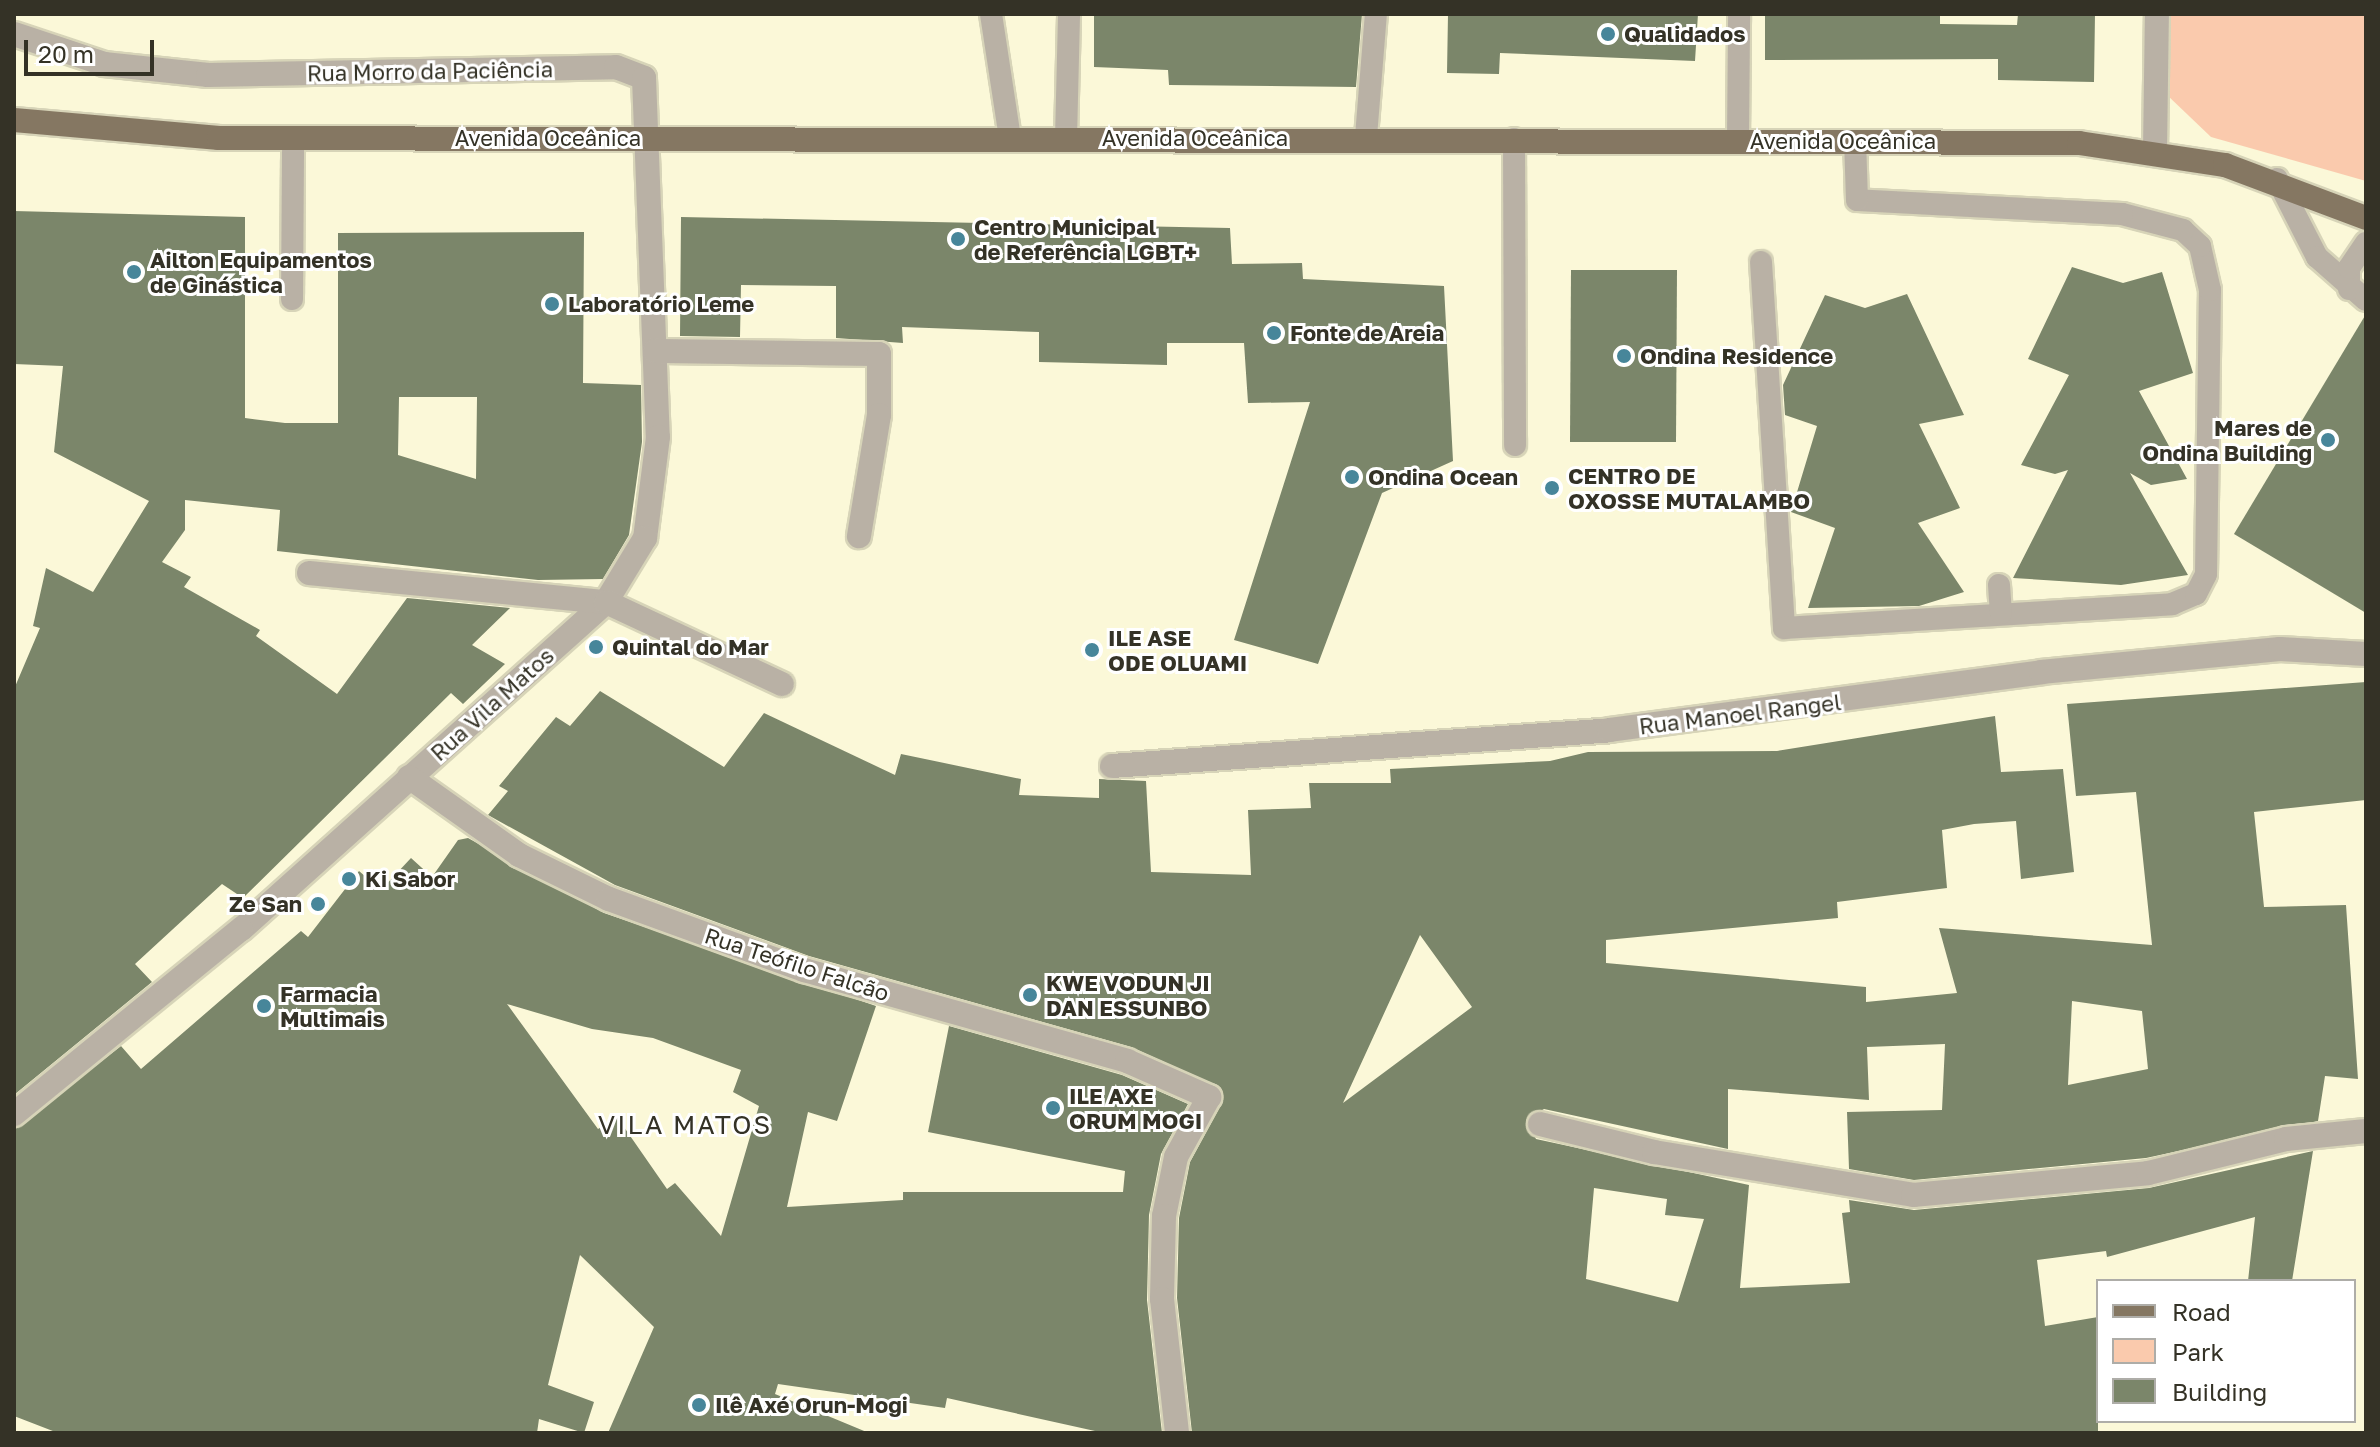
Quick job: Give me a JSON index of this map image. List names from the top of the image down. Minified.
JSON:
{"streets":{"main road":["Avenida Oceânica"],"street":["Rua Morro da Paciência","Rua Vila Matos","Rua Manoel Rangel","Rua Teófilo Falcão"]},"crossings":[["Rua Morro da Paciência","Avenida Oceânica"],["Rua Morro da Paciência","Rua Vila Matos"],["Avenida Oceânica","Rua Vila Matos"],["Rua Vila Matos","Rua Teófilo Falcão"]],"districts":["VILA MATOS"],"places":["Qualidados","Centro Municipal de Referência LGBT+","Ailton Equipamentos de Ginástica","Laboratório Leme","Fonte de Areia","Ondina Residence","Mares de Ondina Building","Ondina Ocean","CENTRO DE OXOSSE MUTALAMBO","Quintal do Mar","ILE ASE ODE OLUAMI","Ki Sabor","Ze San","KWE VODUN JI DAN ESSUNBO","Farmacia Multimais","ILE AXE ORUM MOGI","Ilê Axé Orun-Mogi"],"legend":["Road","Park","Building"],"scale_bar":"20 m"}
